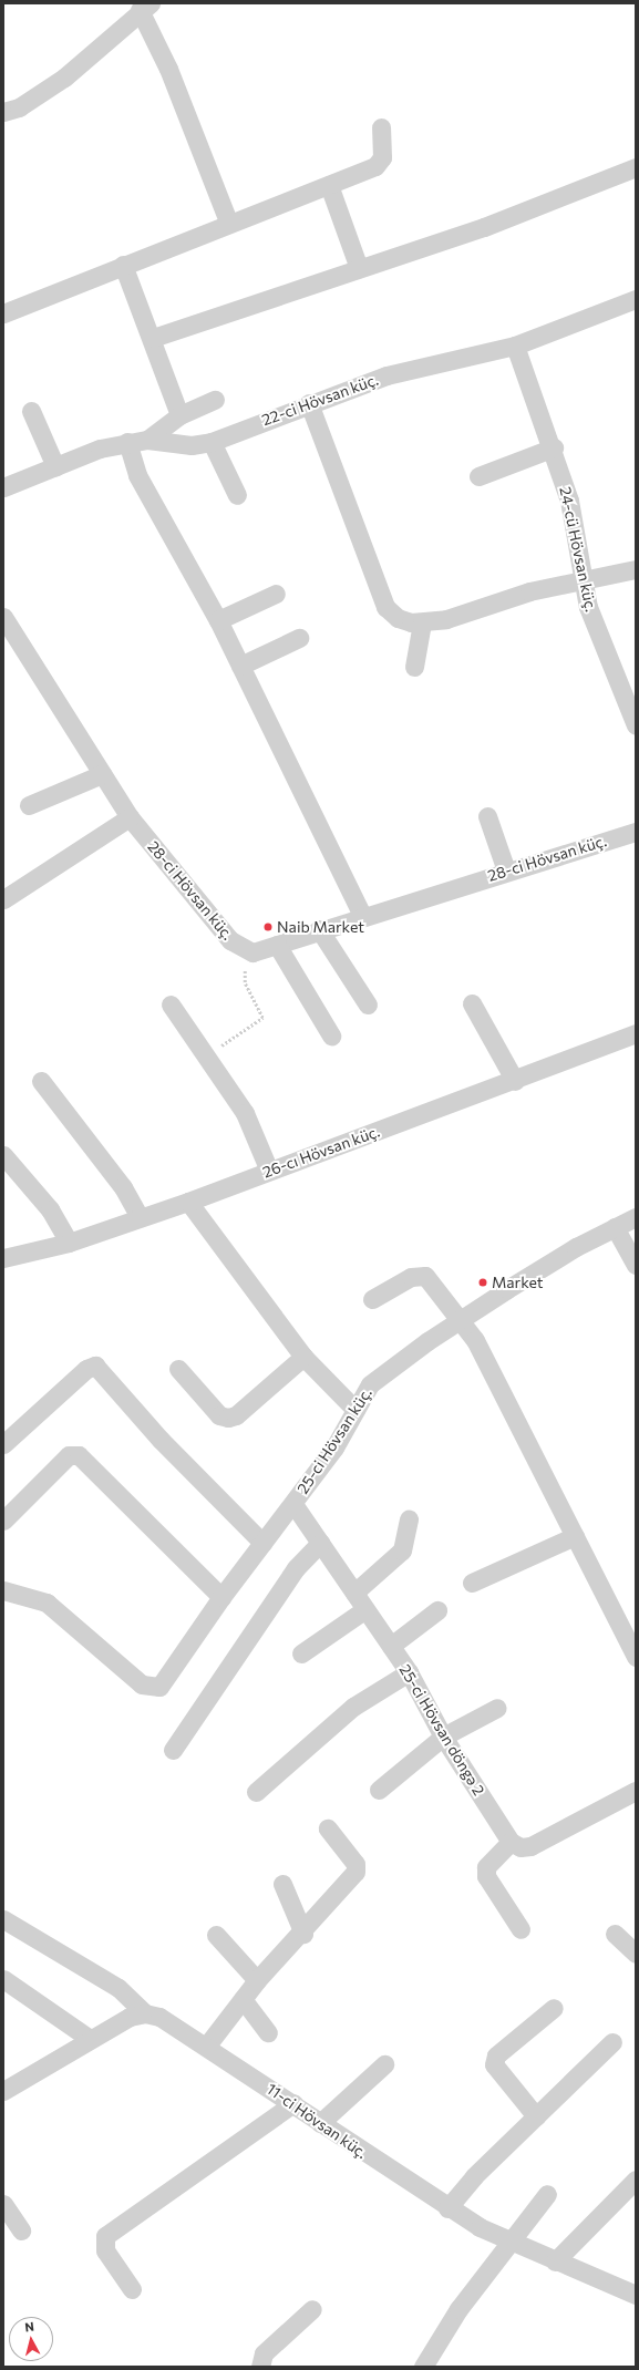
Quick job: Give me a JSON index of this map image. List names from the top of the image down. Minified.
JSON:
{"streets":{"street":["22-ci Hövsan küç.","24-cü Hövsan küç.","28-ci Hövsan küç.","26-cı Hövsan küç.","25-ci Hövsan küç.","25-ci Hövsan döngə 2","11-ci Hövsan küç."]},"crossings":[["22-ci Hövsan küç.","24-cü Hövsan küç."],["25-ci Hövsan küç.","25-ci Hövsan döngə 2"]],"places":["Naib Market","Market"],"north":"top"}
